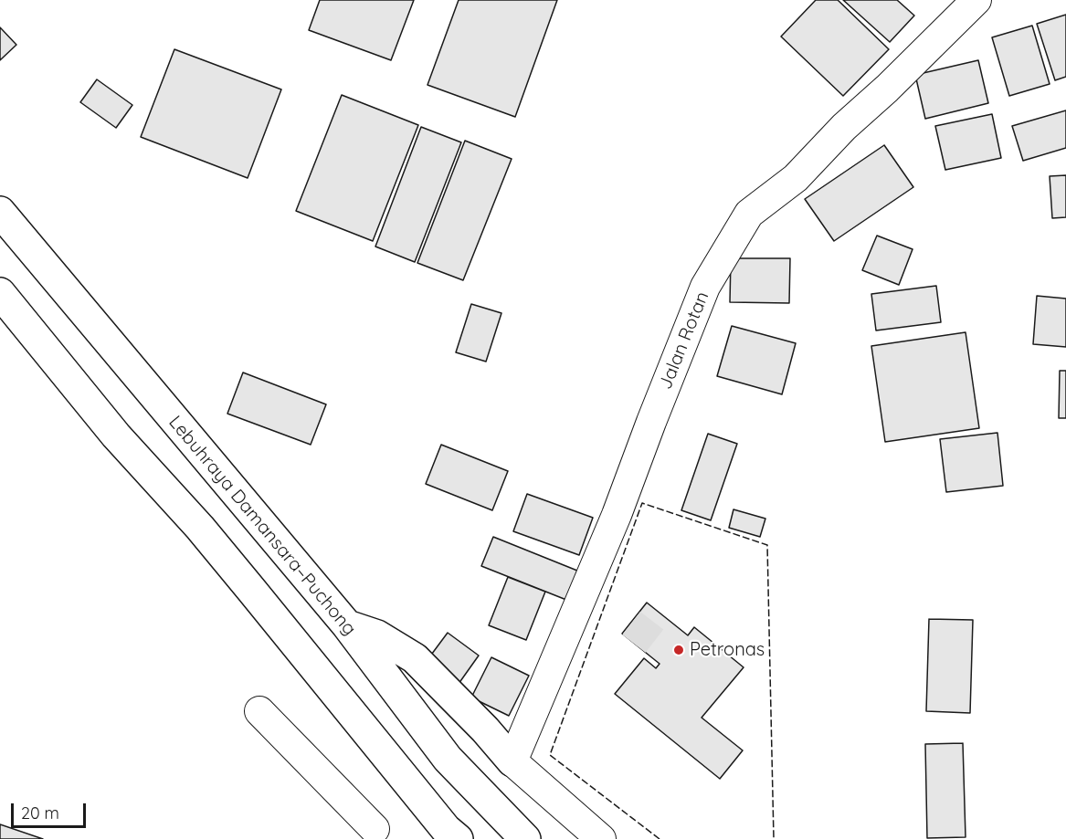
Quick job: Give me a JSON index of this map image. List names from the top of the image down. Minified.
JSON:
{"streets":{"highway":["Lebuhraya Damansara–Puchong"],"street":["Jalan Rotan"]},"places":["Petronas"],"scale_bar":"20 m"}
